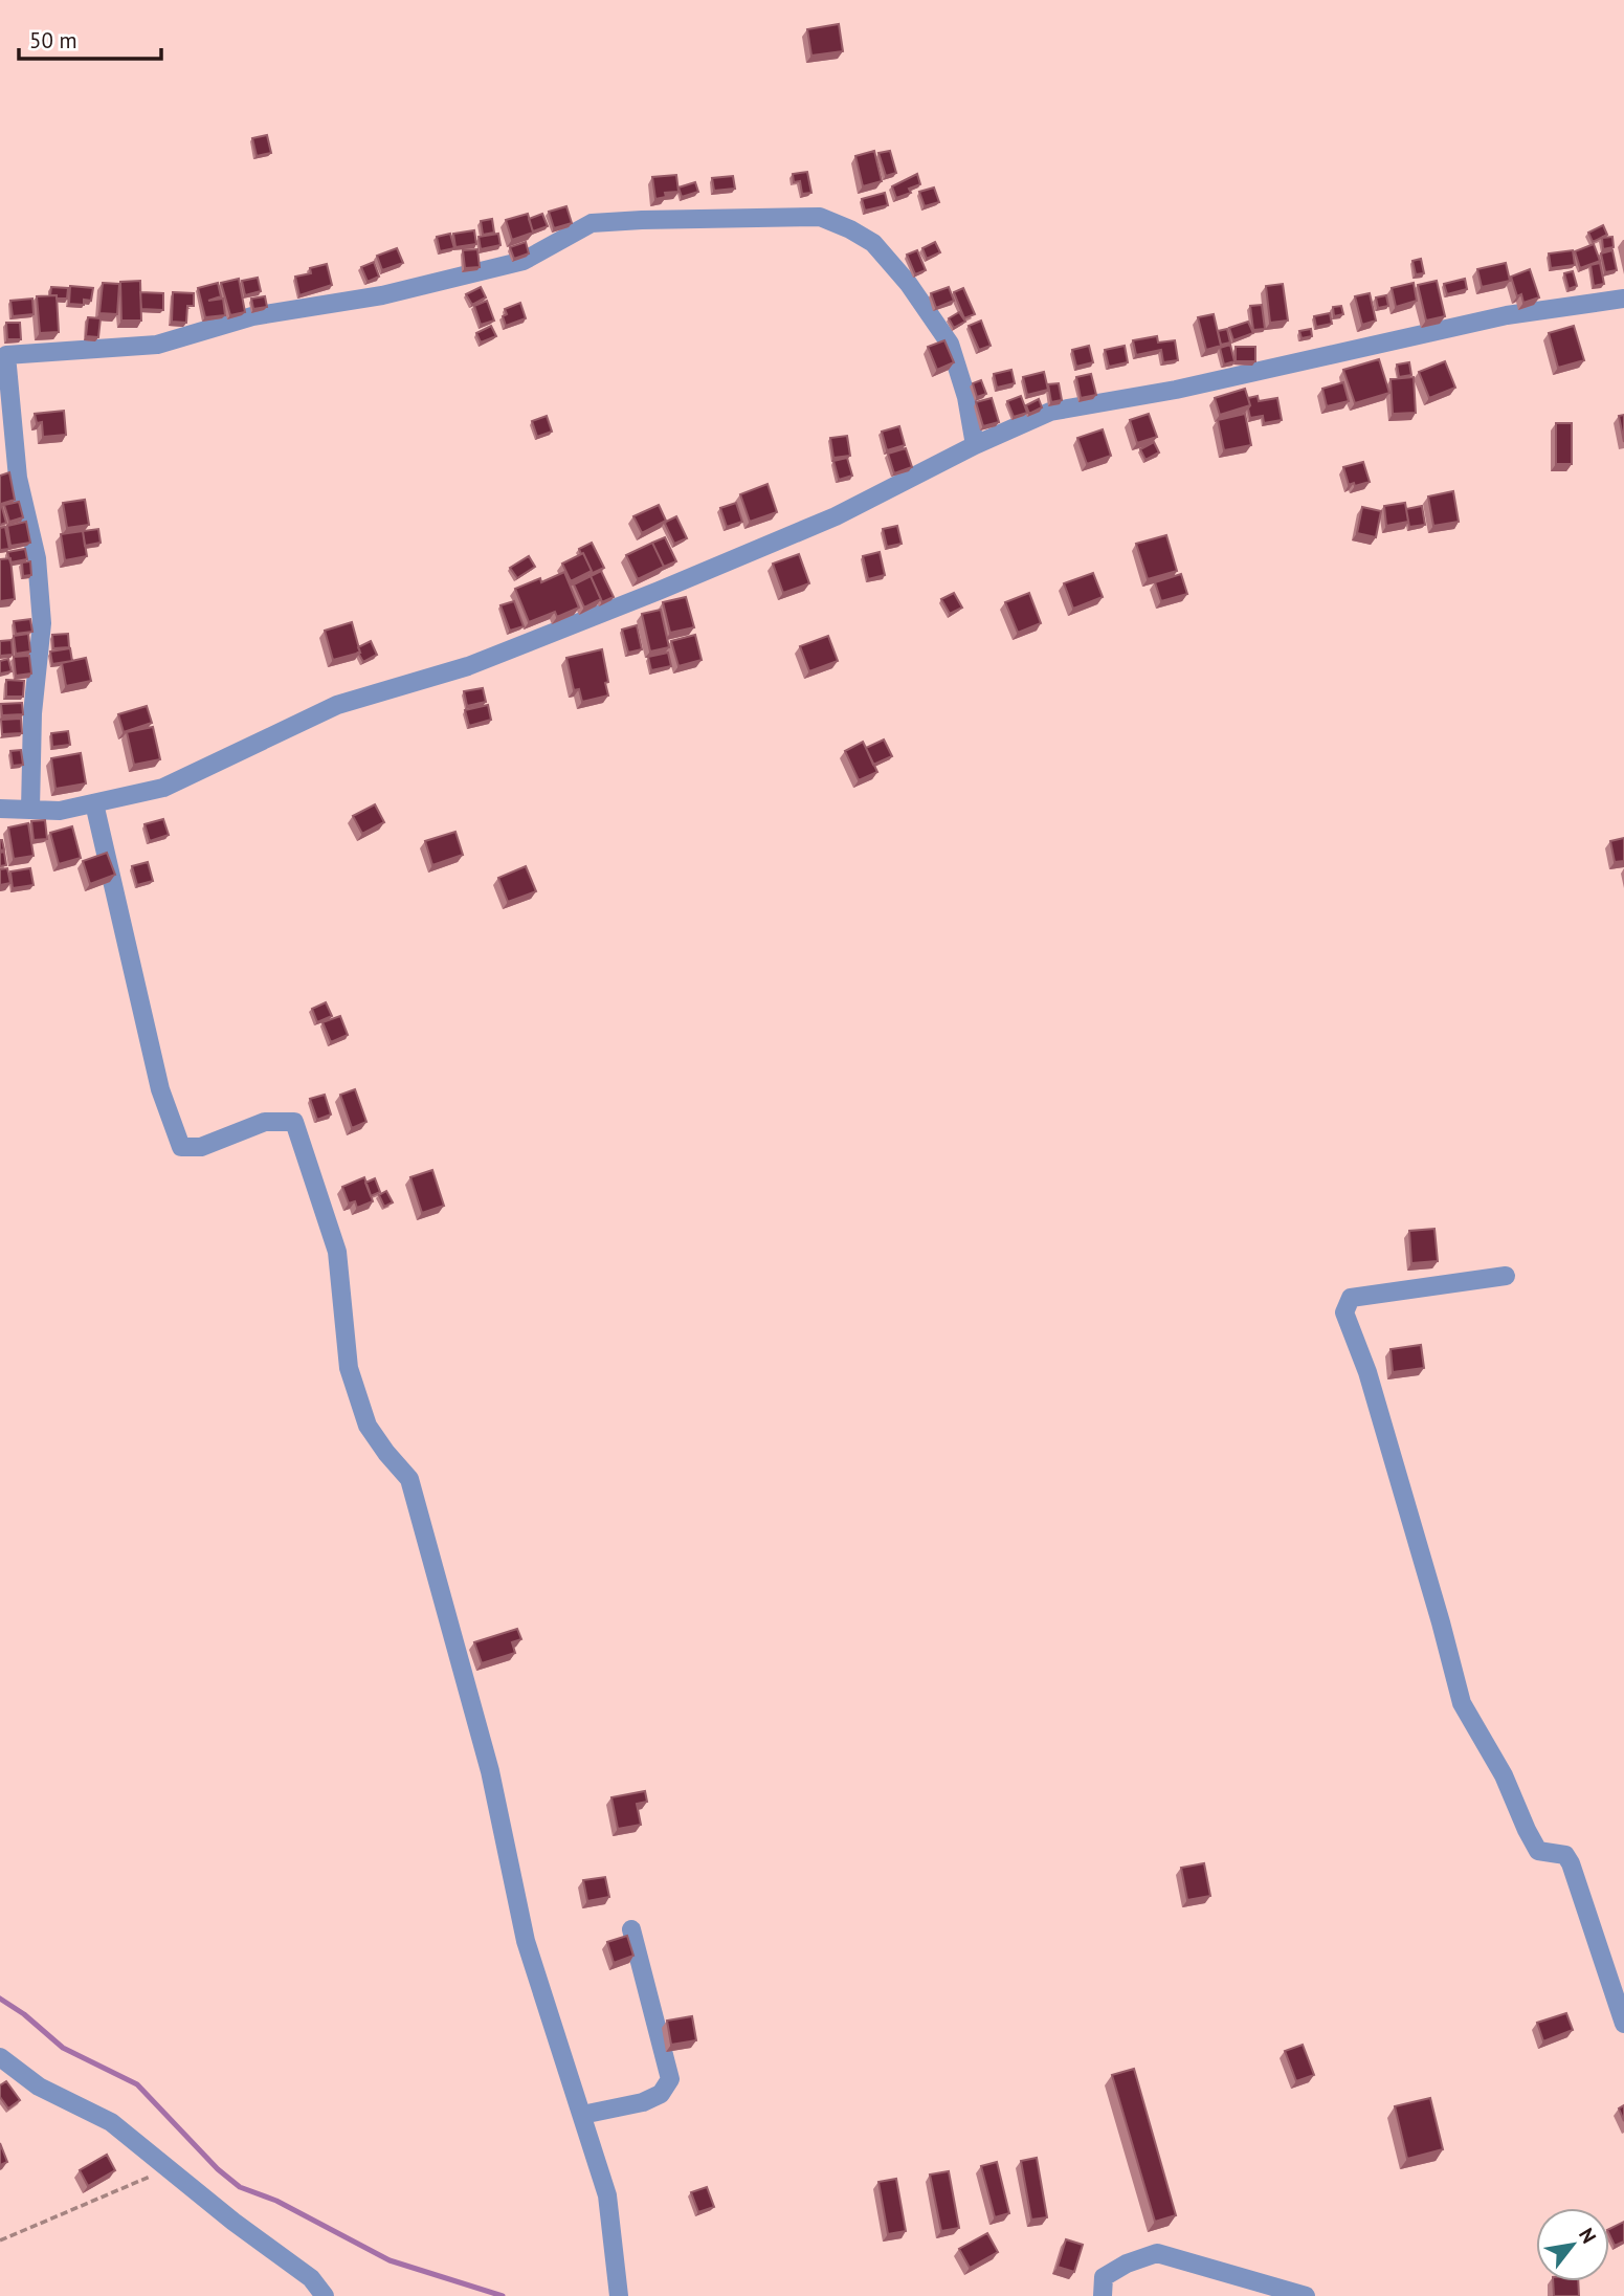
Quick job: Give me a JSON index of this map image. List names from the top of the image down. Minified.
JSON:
{"scale_bar":"50 m","north":"top right"}
